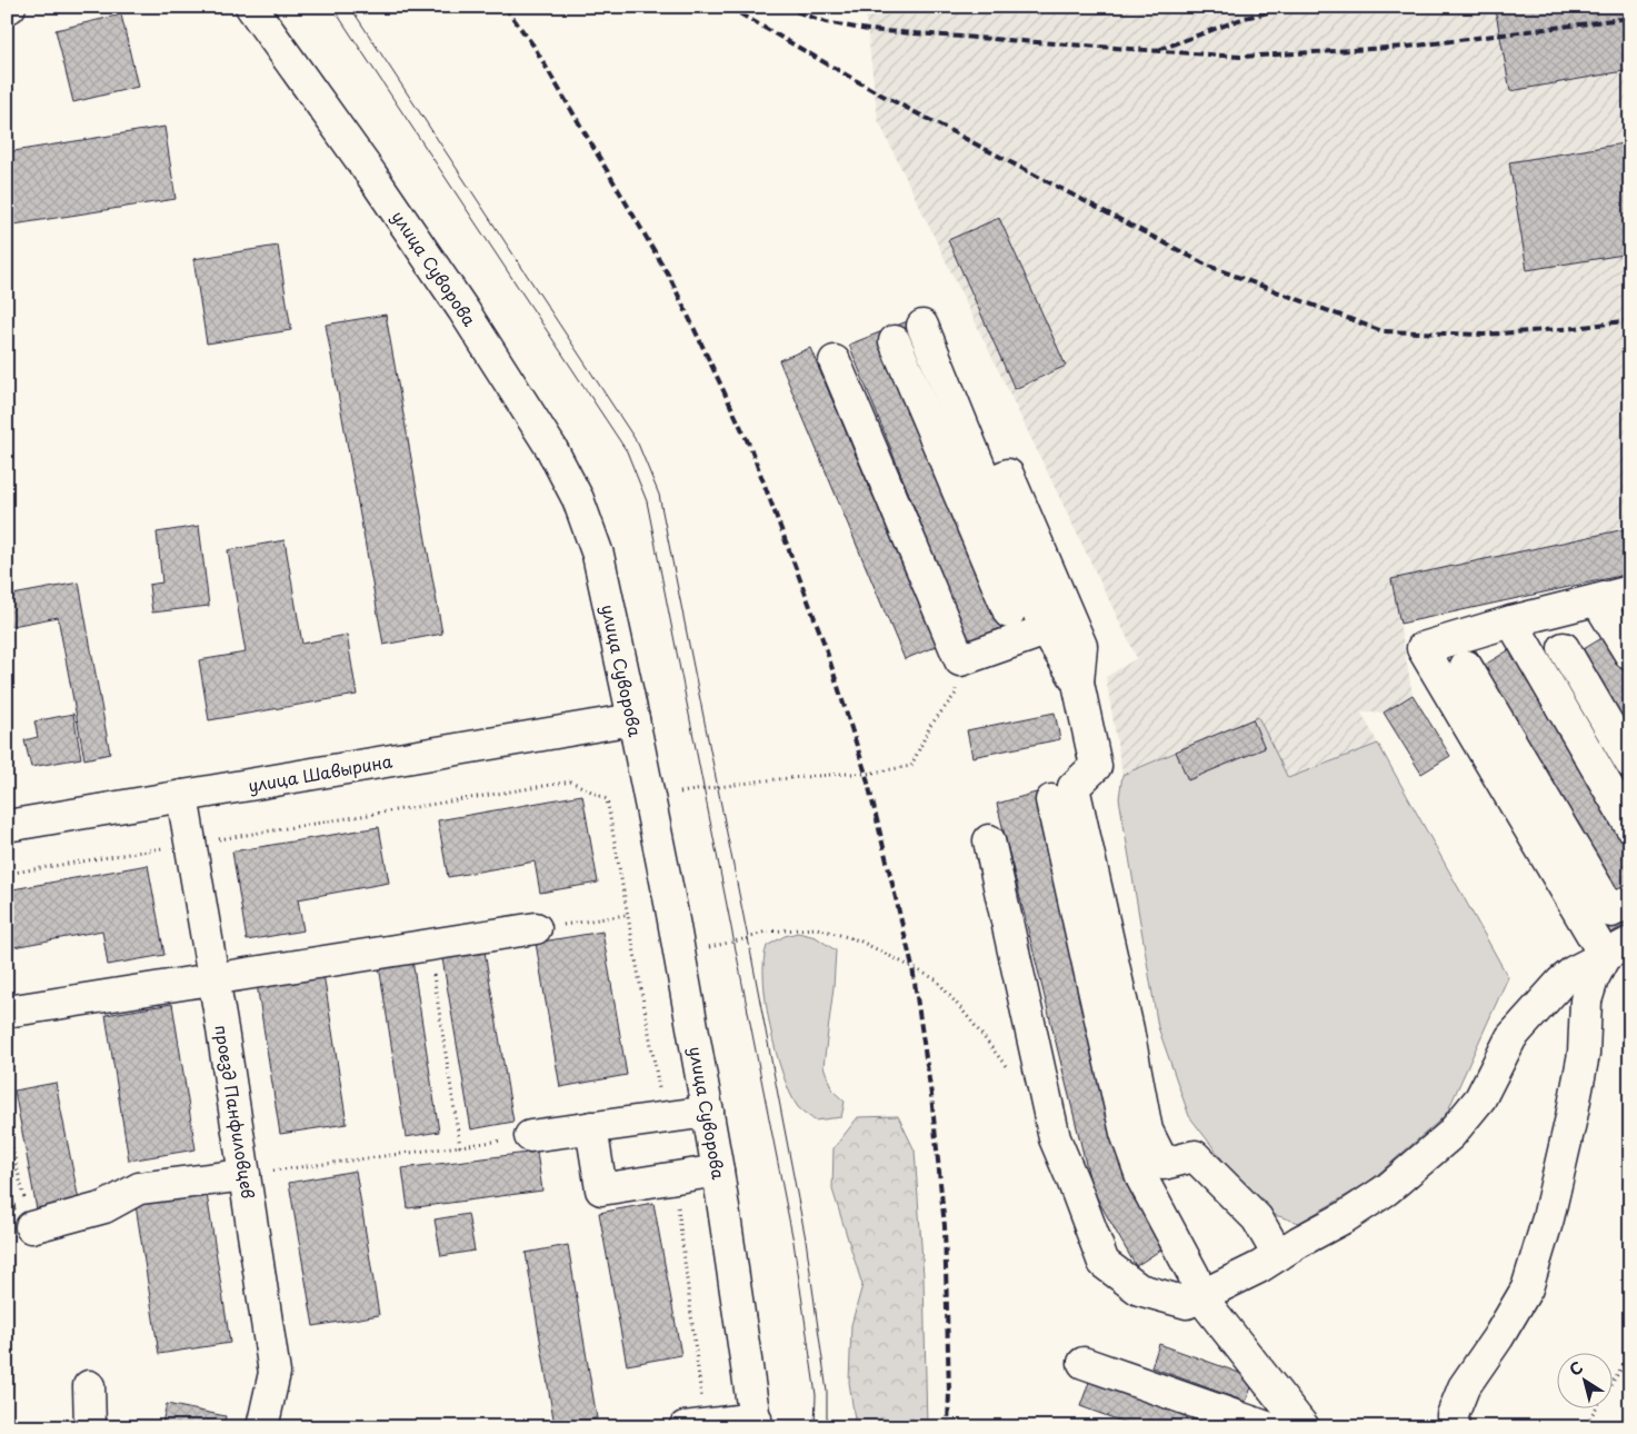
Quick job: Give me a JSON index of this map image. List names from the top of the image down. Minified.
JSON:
{"streets":{"street":["улица Суворова","улица Шавырина","проезд Панфиловцев"]},"crossings":[["улица Суворова","улица Шавырина"],["улица Шавырина","проезд Панфиловцев"]],"north":"top left"}
